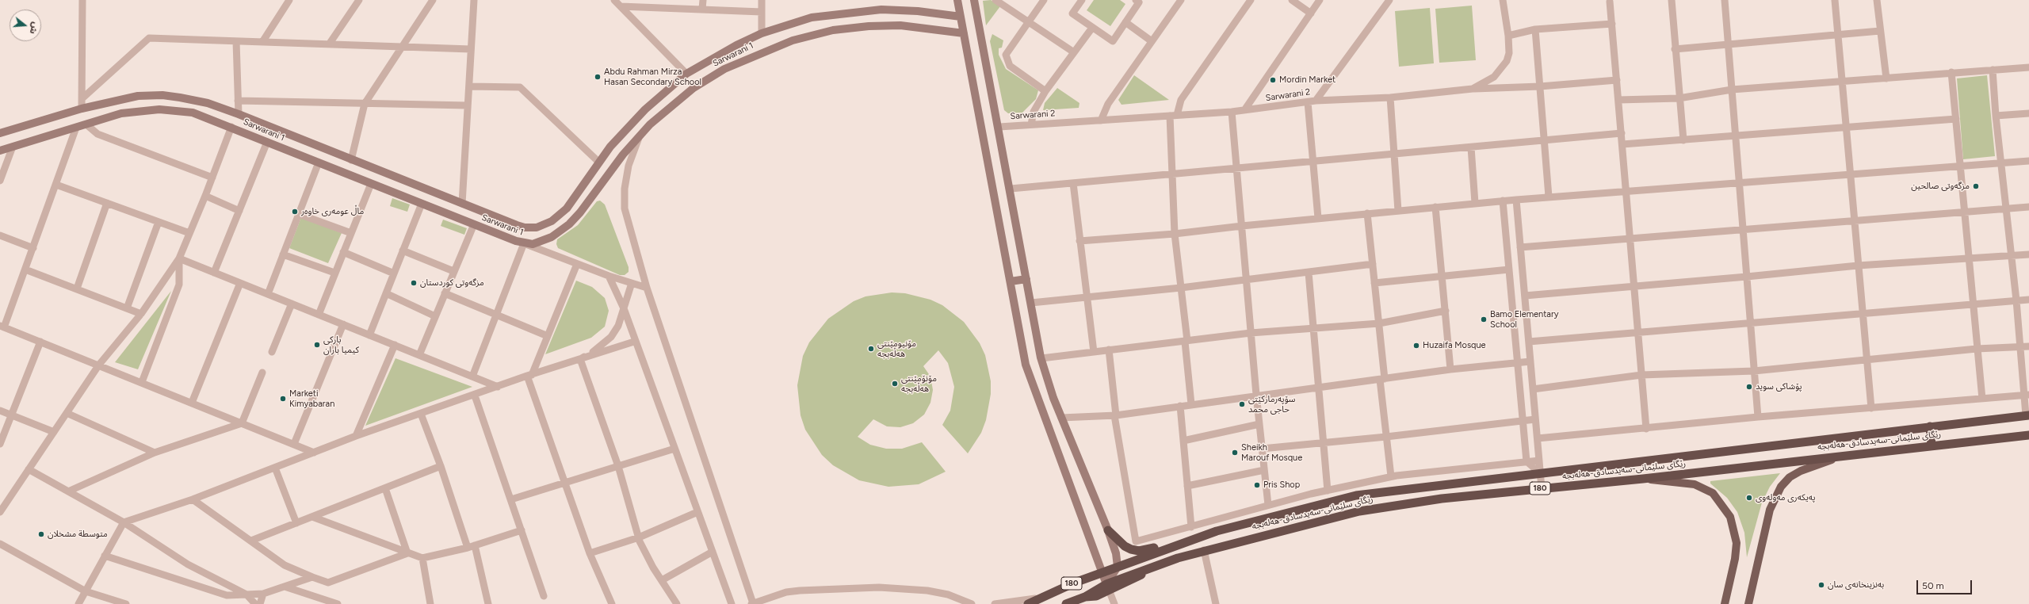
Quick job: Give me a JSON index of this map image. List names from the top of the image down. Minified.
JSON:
{"streets":{"highway":["رێگای سلێمانی-سەیدسادق-هەلەبجە","180"],"main road":["Sarwarani 1"],"street":["Sarwarani 2"]},"crossings":[["رێگای سلێمانی-سەیدسادق-هەلەبجە","180"]],"places":["Abdu Rahman Mirza Hasan Secondary School","Mordin Market","مزگەوتی صالحین","ماڵ عومەری خاوەر","مزگەوتی کوردستان","Bamo Elementary School","باركى كيميا باران","Huzaifa Mosque","مۆنیومێنتی هەڵەبجە","مۆنۆمێنتی هەڵەبجە","پۆشاکی سوید","Marketi Kimyabaran","سۆپەرمارکێتی حاجی محمد","Sheikh Marouf Mosque","Pris Shop","پەیکەری مەولەوی","متوسطة مشخلان","بەنزینخانەی سان"],"scale_bar":"50 m","north":"right"}
